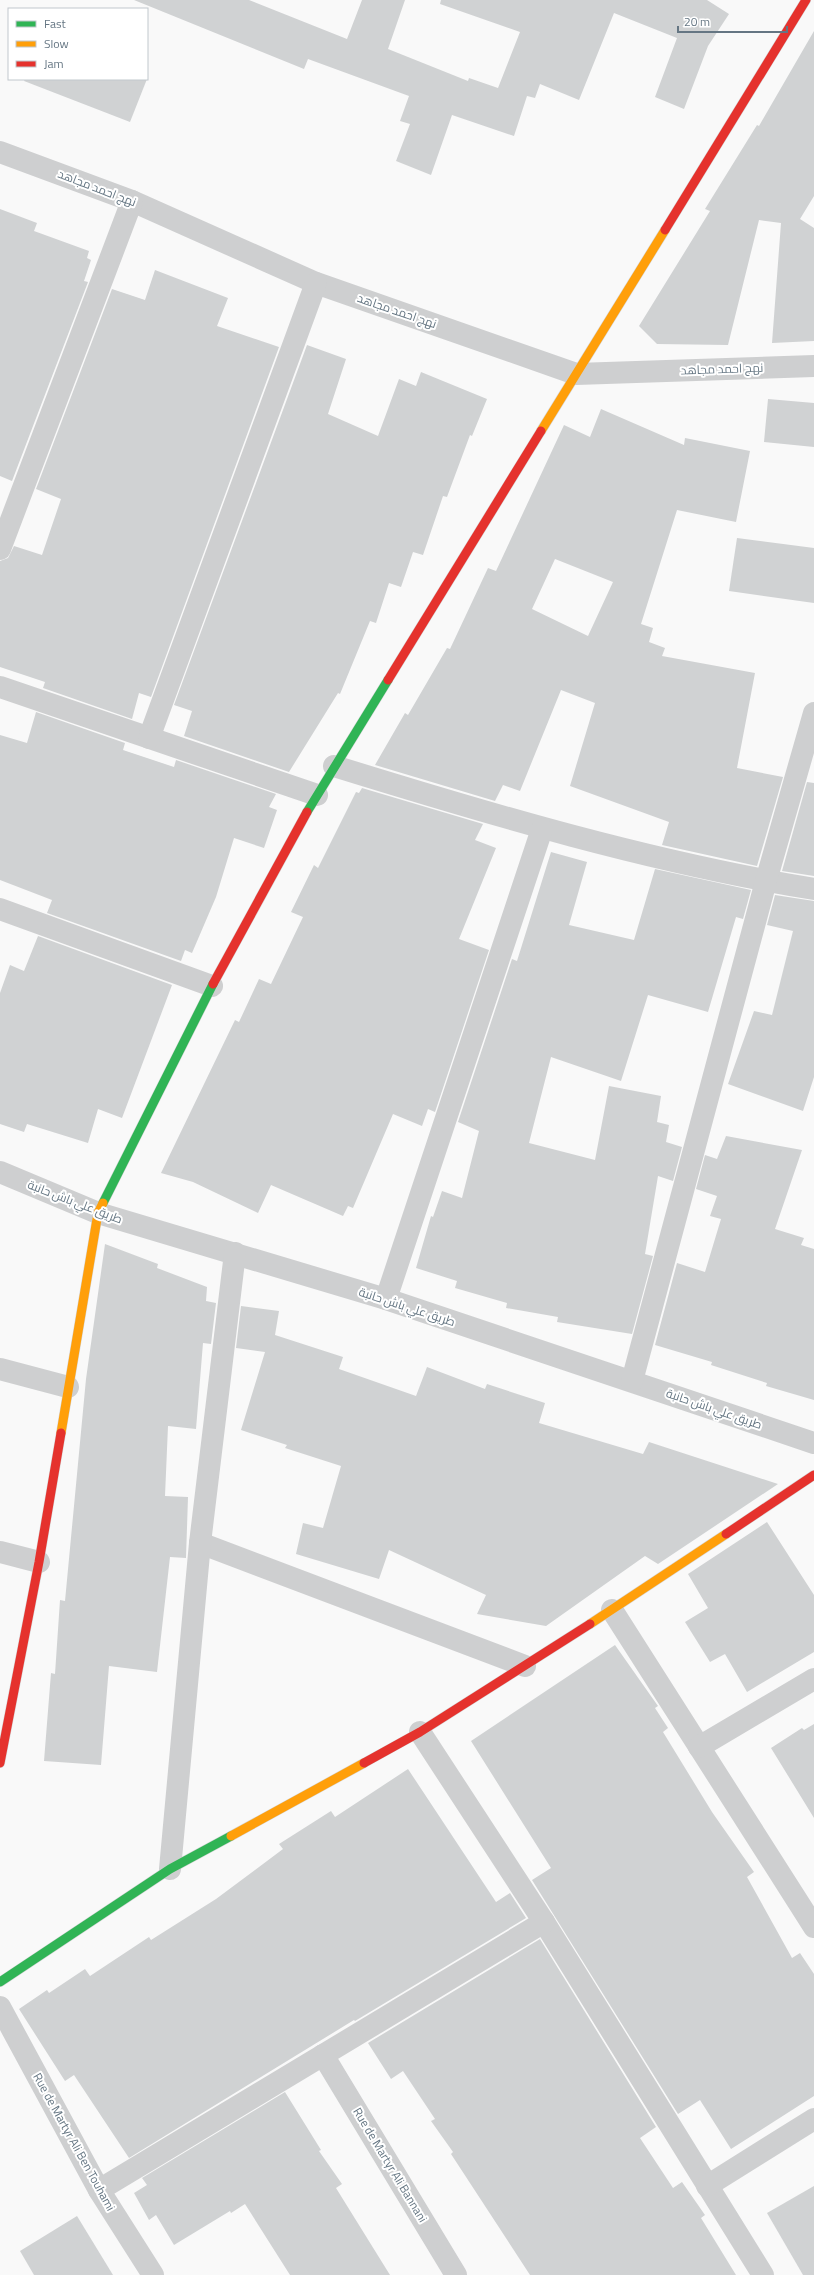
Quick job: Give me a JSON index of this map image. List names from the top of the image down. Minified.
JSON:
{"streets":{"street":["نهج احمد مجاهد","طريق علي باش حانبة","Rue de Martyr Ali Ben Touhami","Rue de Martyr Ali Bannani"]},"legend":["Fast","Slow","Jam"],"scale_bar":"20 m"}
